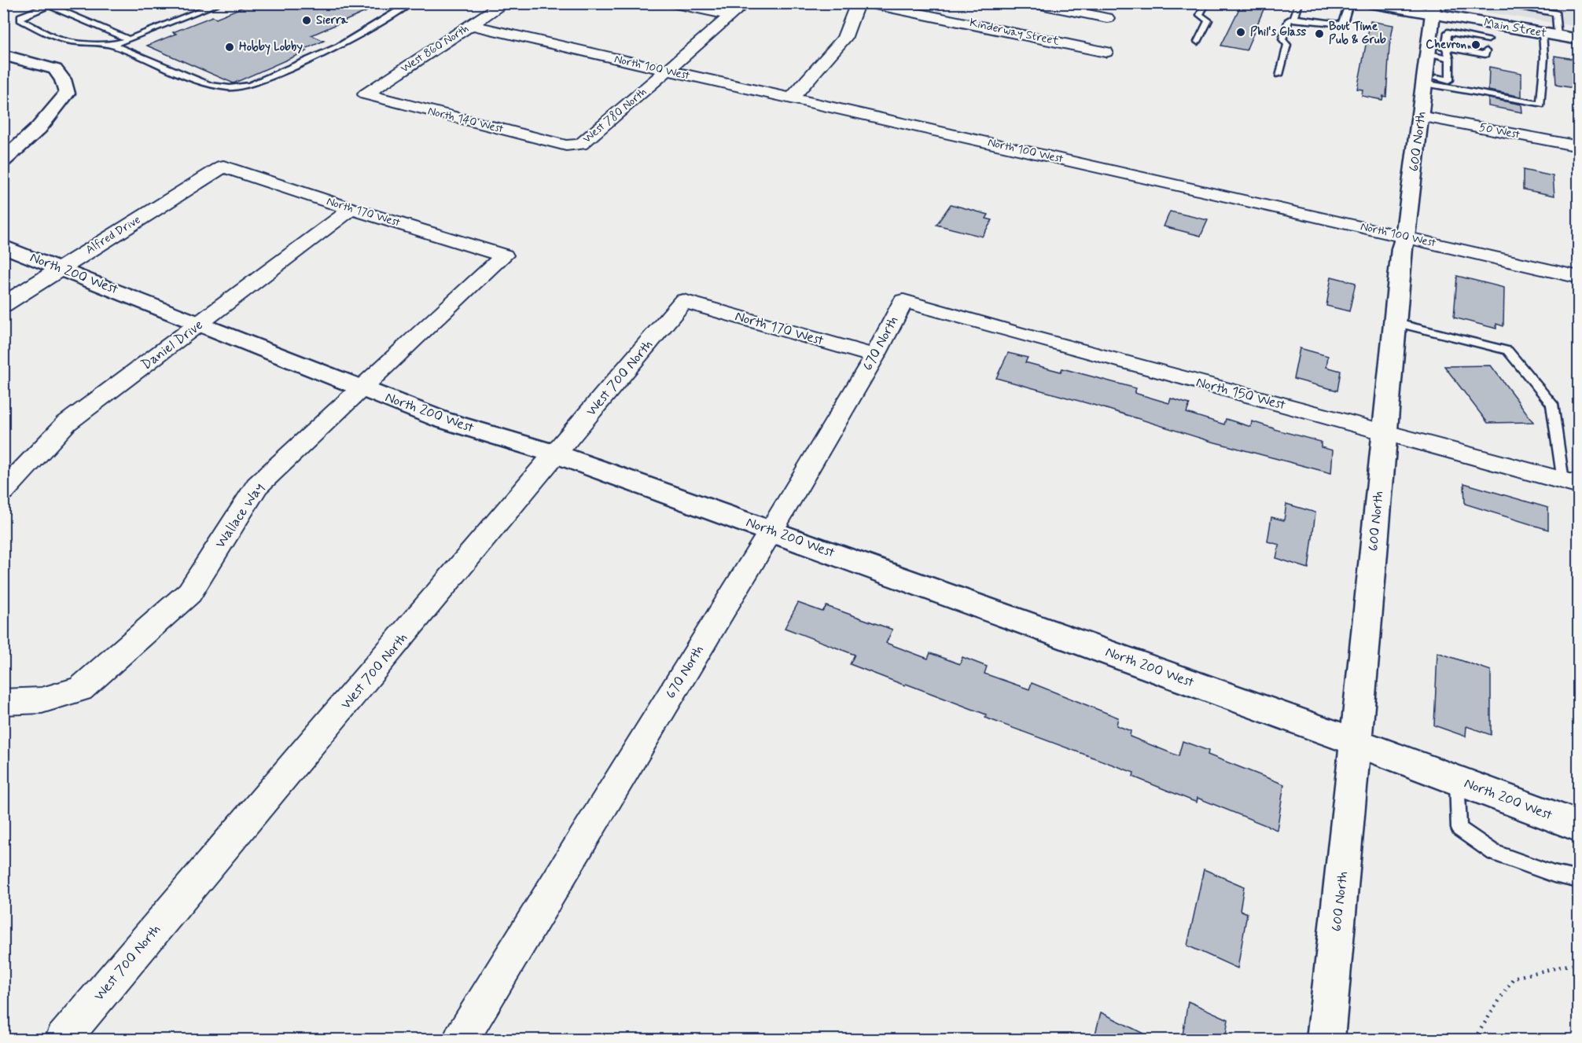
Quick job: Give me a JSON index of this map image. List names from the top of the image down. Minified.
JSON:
{"streets":{"main road":["Main Street","600 North","North 200 West"],"street":["Kinderway Street","West 860 North","North 100 West","West 780 North","North 140 West","50 West","North 170 West","Alfred Drive","670 North","Daniel Drive","West 700 North","North 150 West","Wallace Way"]},"crossings":[["Main Street","600 North"],["West 860 North","North 100 West"],["West 860 North","North 140 West"],["North 100 West","West 780 North"],["North 100 West","600 North"],["West 780 North","North 140 West"],["50 West","600 North"],["600 North","North 200 West"],["600 North","North 150 West"],["North 170 West","Alfred Drive"],["North 170 West","670 North"],["North 170 West","Daniel Drive"],["North 170 West","West 700 North"],["North 170 West","Wallace Way"],["Alfred Drive","North 200 West"],["North 200 West","670 North"],["North 200 West","Daniel Drive"],["North 200 West","West 700 North"],["North 200 West","Wallace Way"],["670 North","North 150 West"]],"places":["Sierra","Phil's Glass","Bout Time Pub & Grub","Chevron","Hobby Lobby"]}
